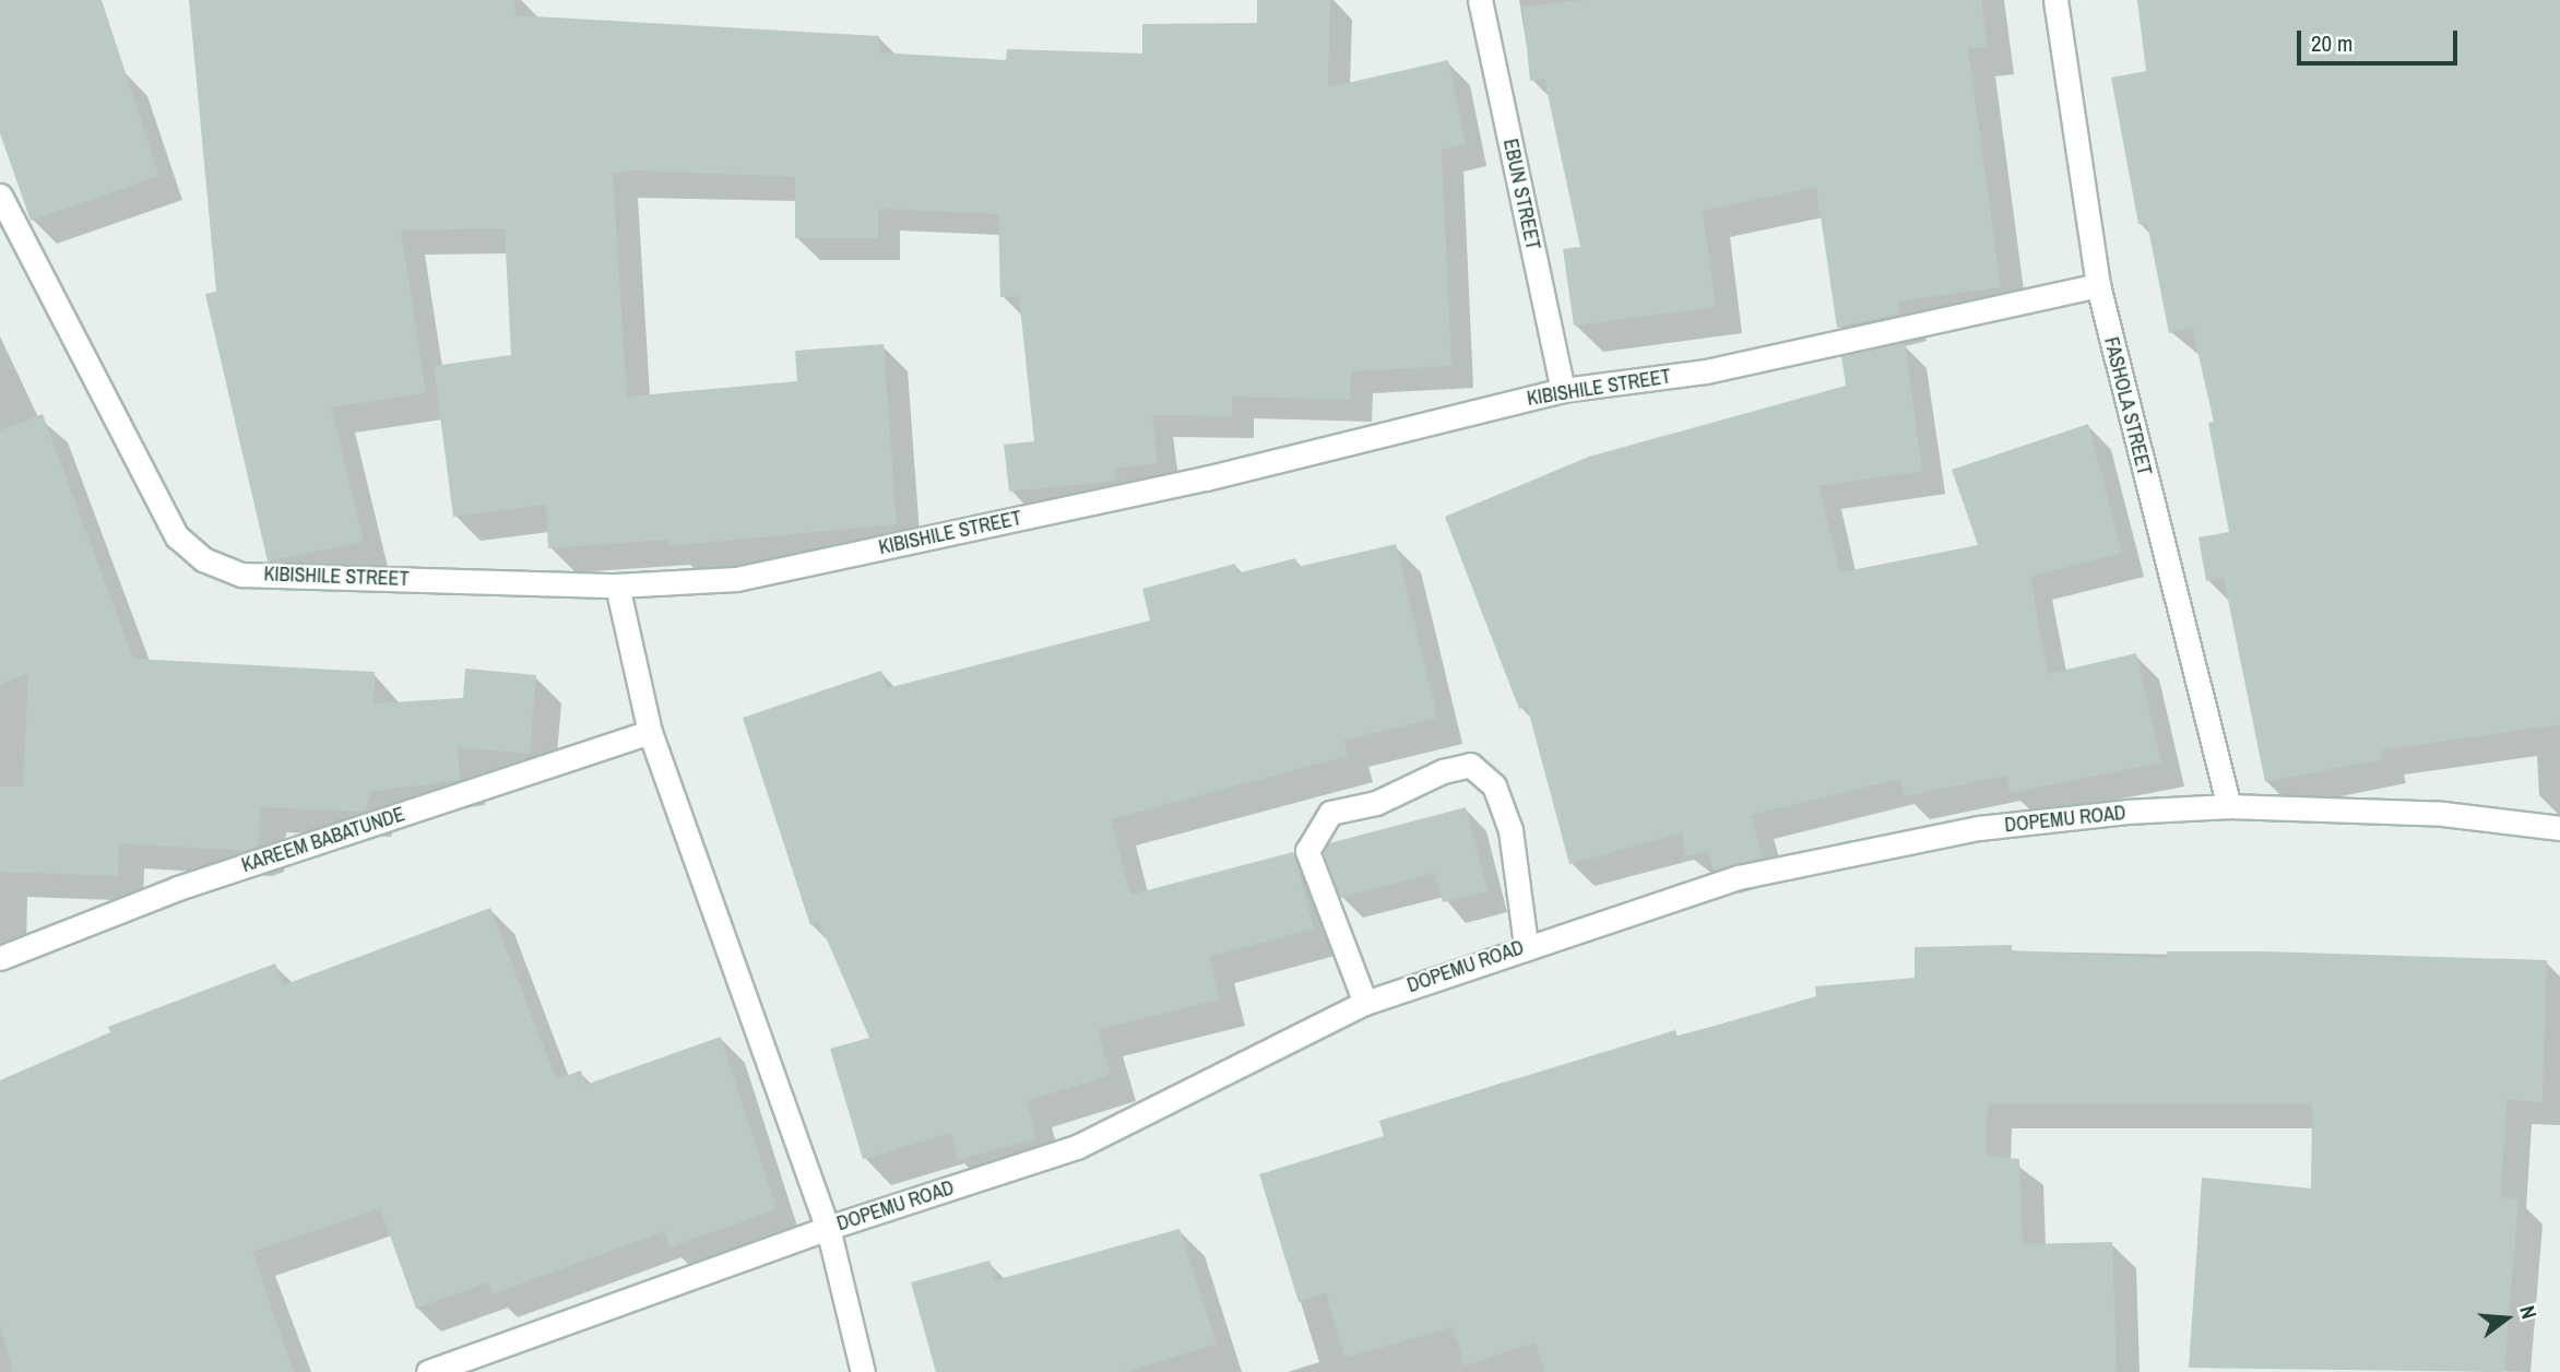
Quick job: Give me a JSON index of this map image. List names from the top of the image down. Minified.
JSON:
{"streets":{"street":["EBUN STREET","KIBISHILE STREET","FASHOLA STREET","DOPEMU ROAD","KAREEM BABATUNDE"]},"crossings":[["EBUN STREET","KIBISHILE STREET"],["KIBISHILE STREET","FASHOLA STREET"],["FASHOLA STREET","DOPEMU ROAD"]],"scale_bar":"20 m","north":"right"}
